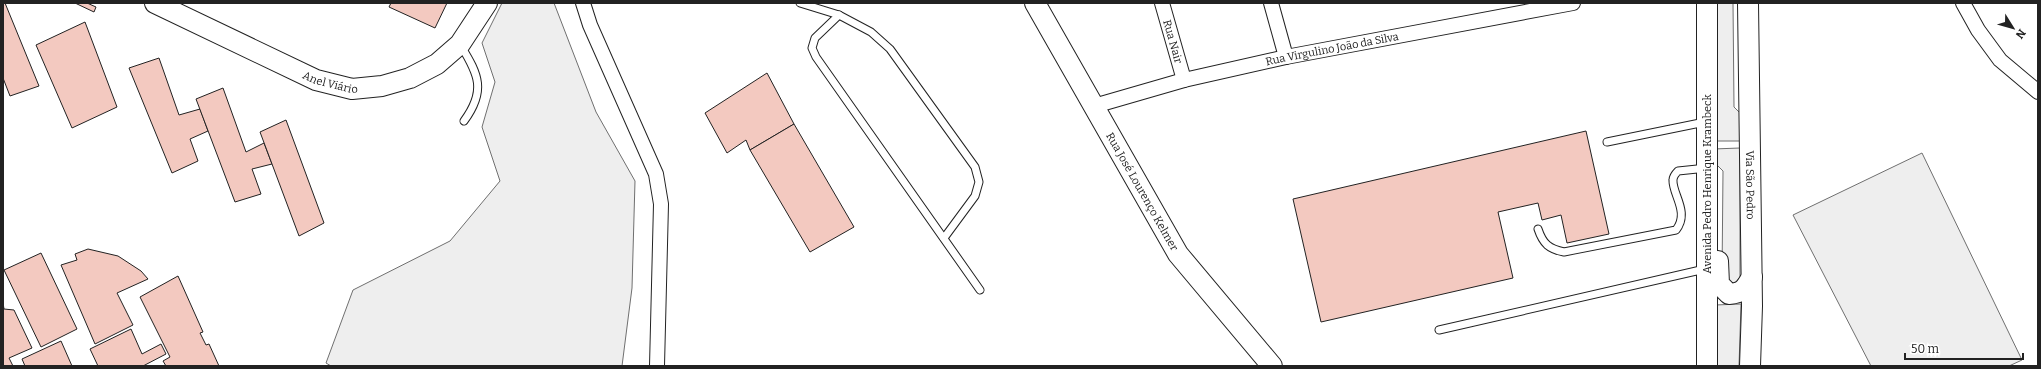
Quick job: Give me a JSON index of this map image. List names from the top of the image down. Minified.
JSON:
{"streets":{"main road":["Anel Viário","Avenida Pedro Henrique Krambeck","Via São Pedro","Rua José Lourenço Kelmer"],"street":["Rua Nair","Rua Virgulino João da Silva"]},"crossings":[["Rua Nair","Rua Virgulino João da Silva"],["Rua Virgulino João da Silva","Rua José Lourenço Kelmer"]],"scale_bar":"50 m","north":"bottom right"}
